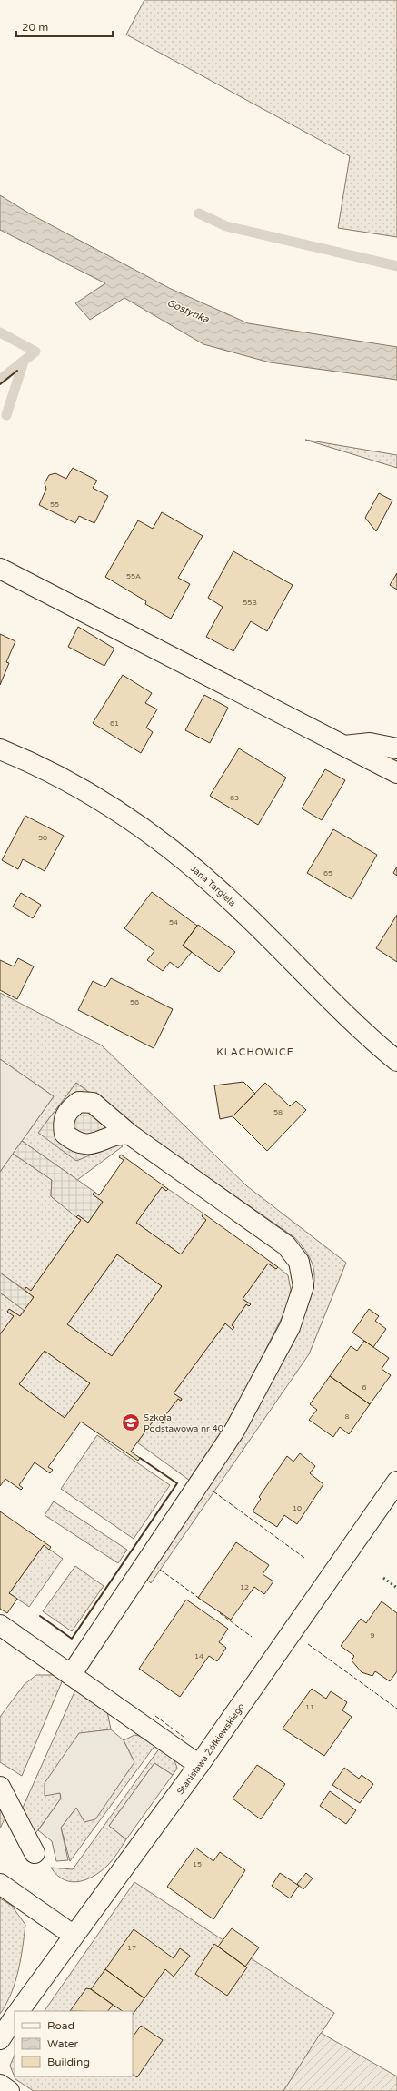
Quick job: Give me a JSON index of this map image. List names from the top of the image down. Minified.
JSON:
{"streets":{"street":["Jana Targiela","Stanisława Żółkiewskiego"]},"districts":["KLACHOWICE"],"water":["Gostynka"],"places":{"school or university":["Szkoła Podstawowa nr 40"]},"house_numbers":["55","55A","55B","61","63","50","65","54","56","58","6","8","10","12","9","14","11","15","17"],"legend":["Road","Water","Building"],"scale_bar":"20 m"}
